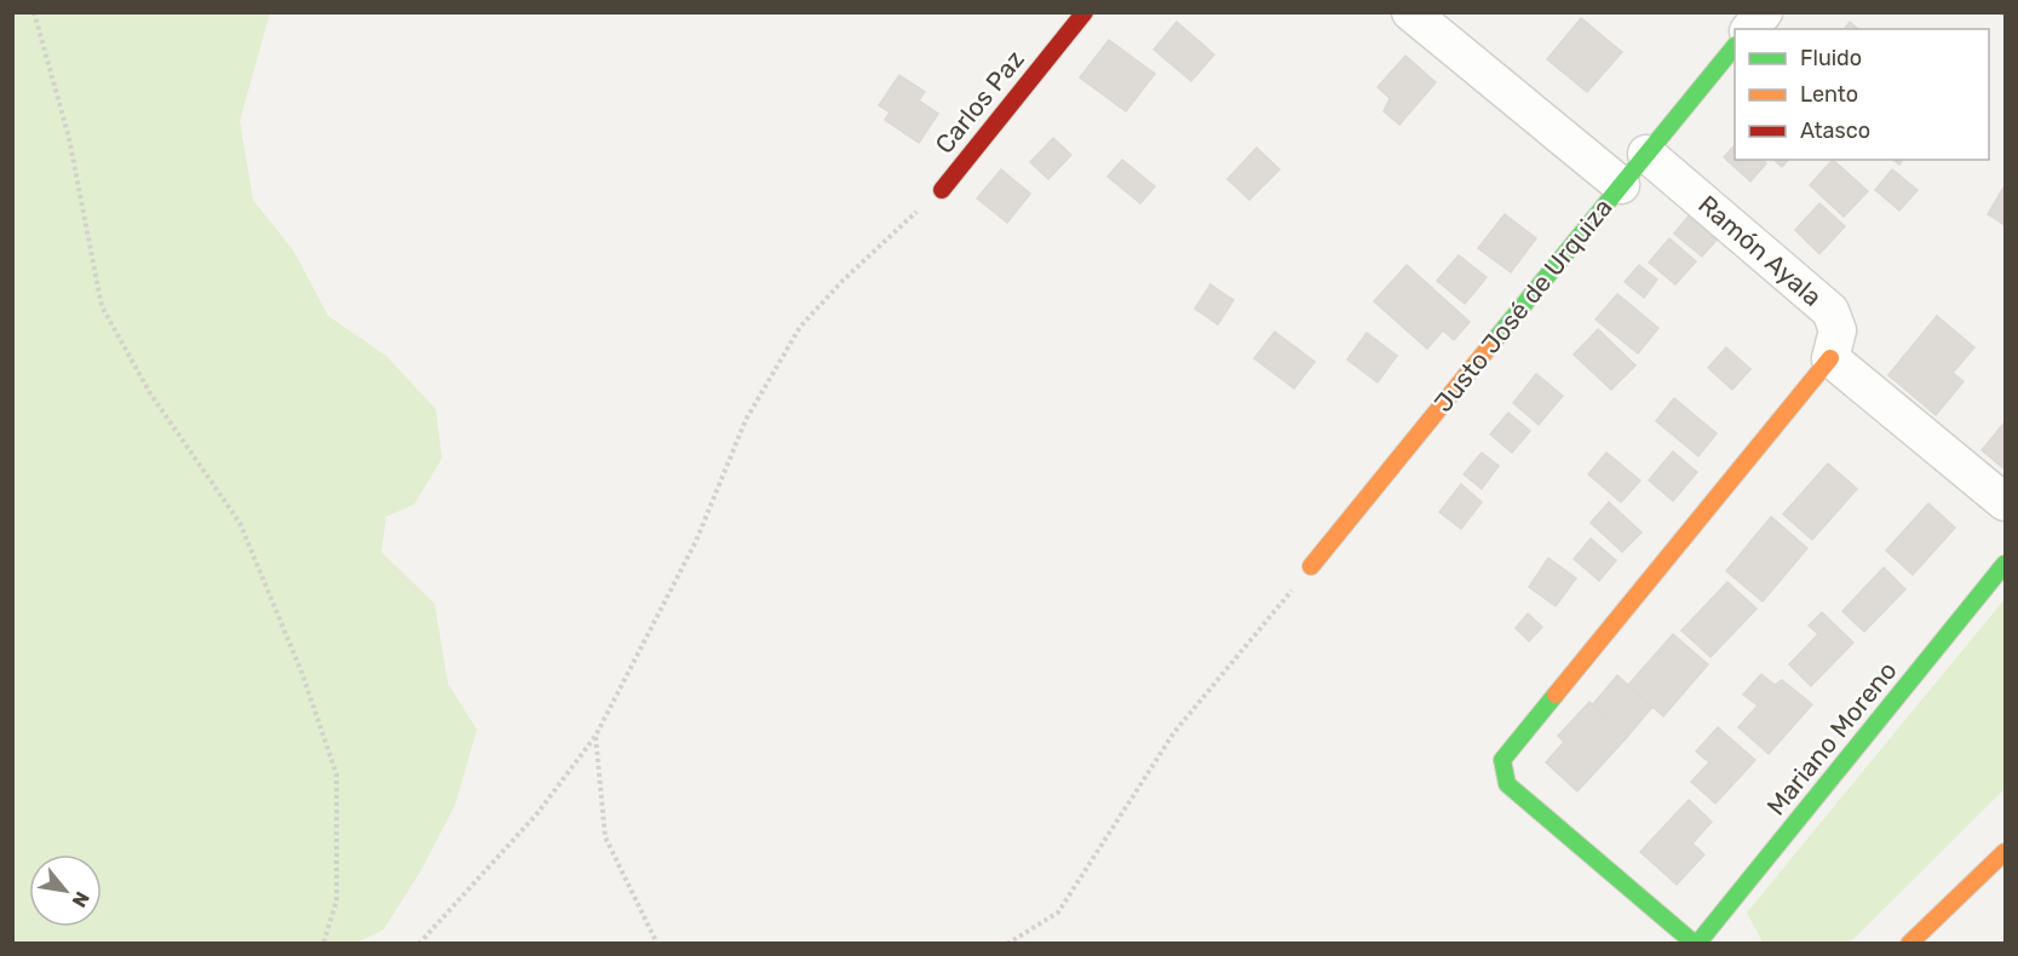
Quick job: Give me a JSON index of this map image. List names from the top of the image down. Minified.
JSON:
{"streets":{"street":["Carlos Paz","Ramón Ayala","Justo José de Urquiza","Mariano Moreno"]},"crossings":[["Ramón Ayala","Justo José de Urquiza"]],"legend":["Fluido","Lento","Atasco"],"north":"bottom right"}
